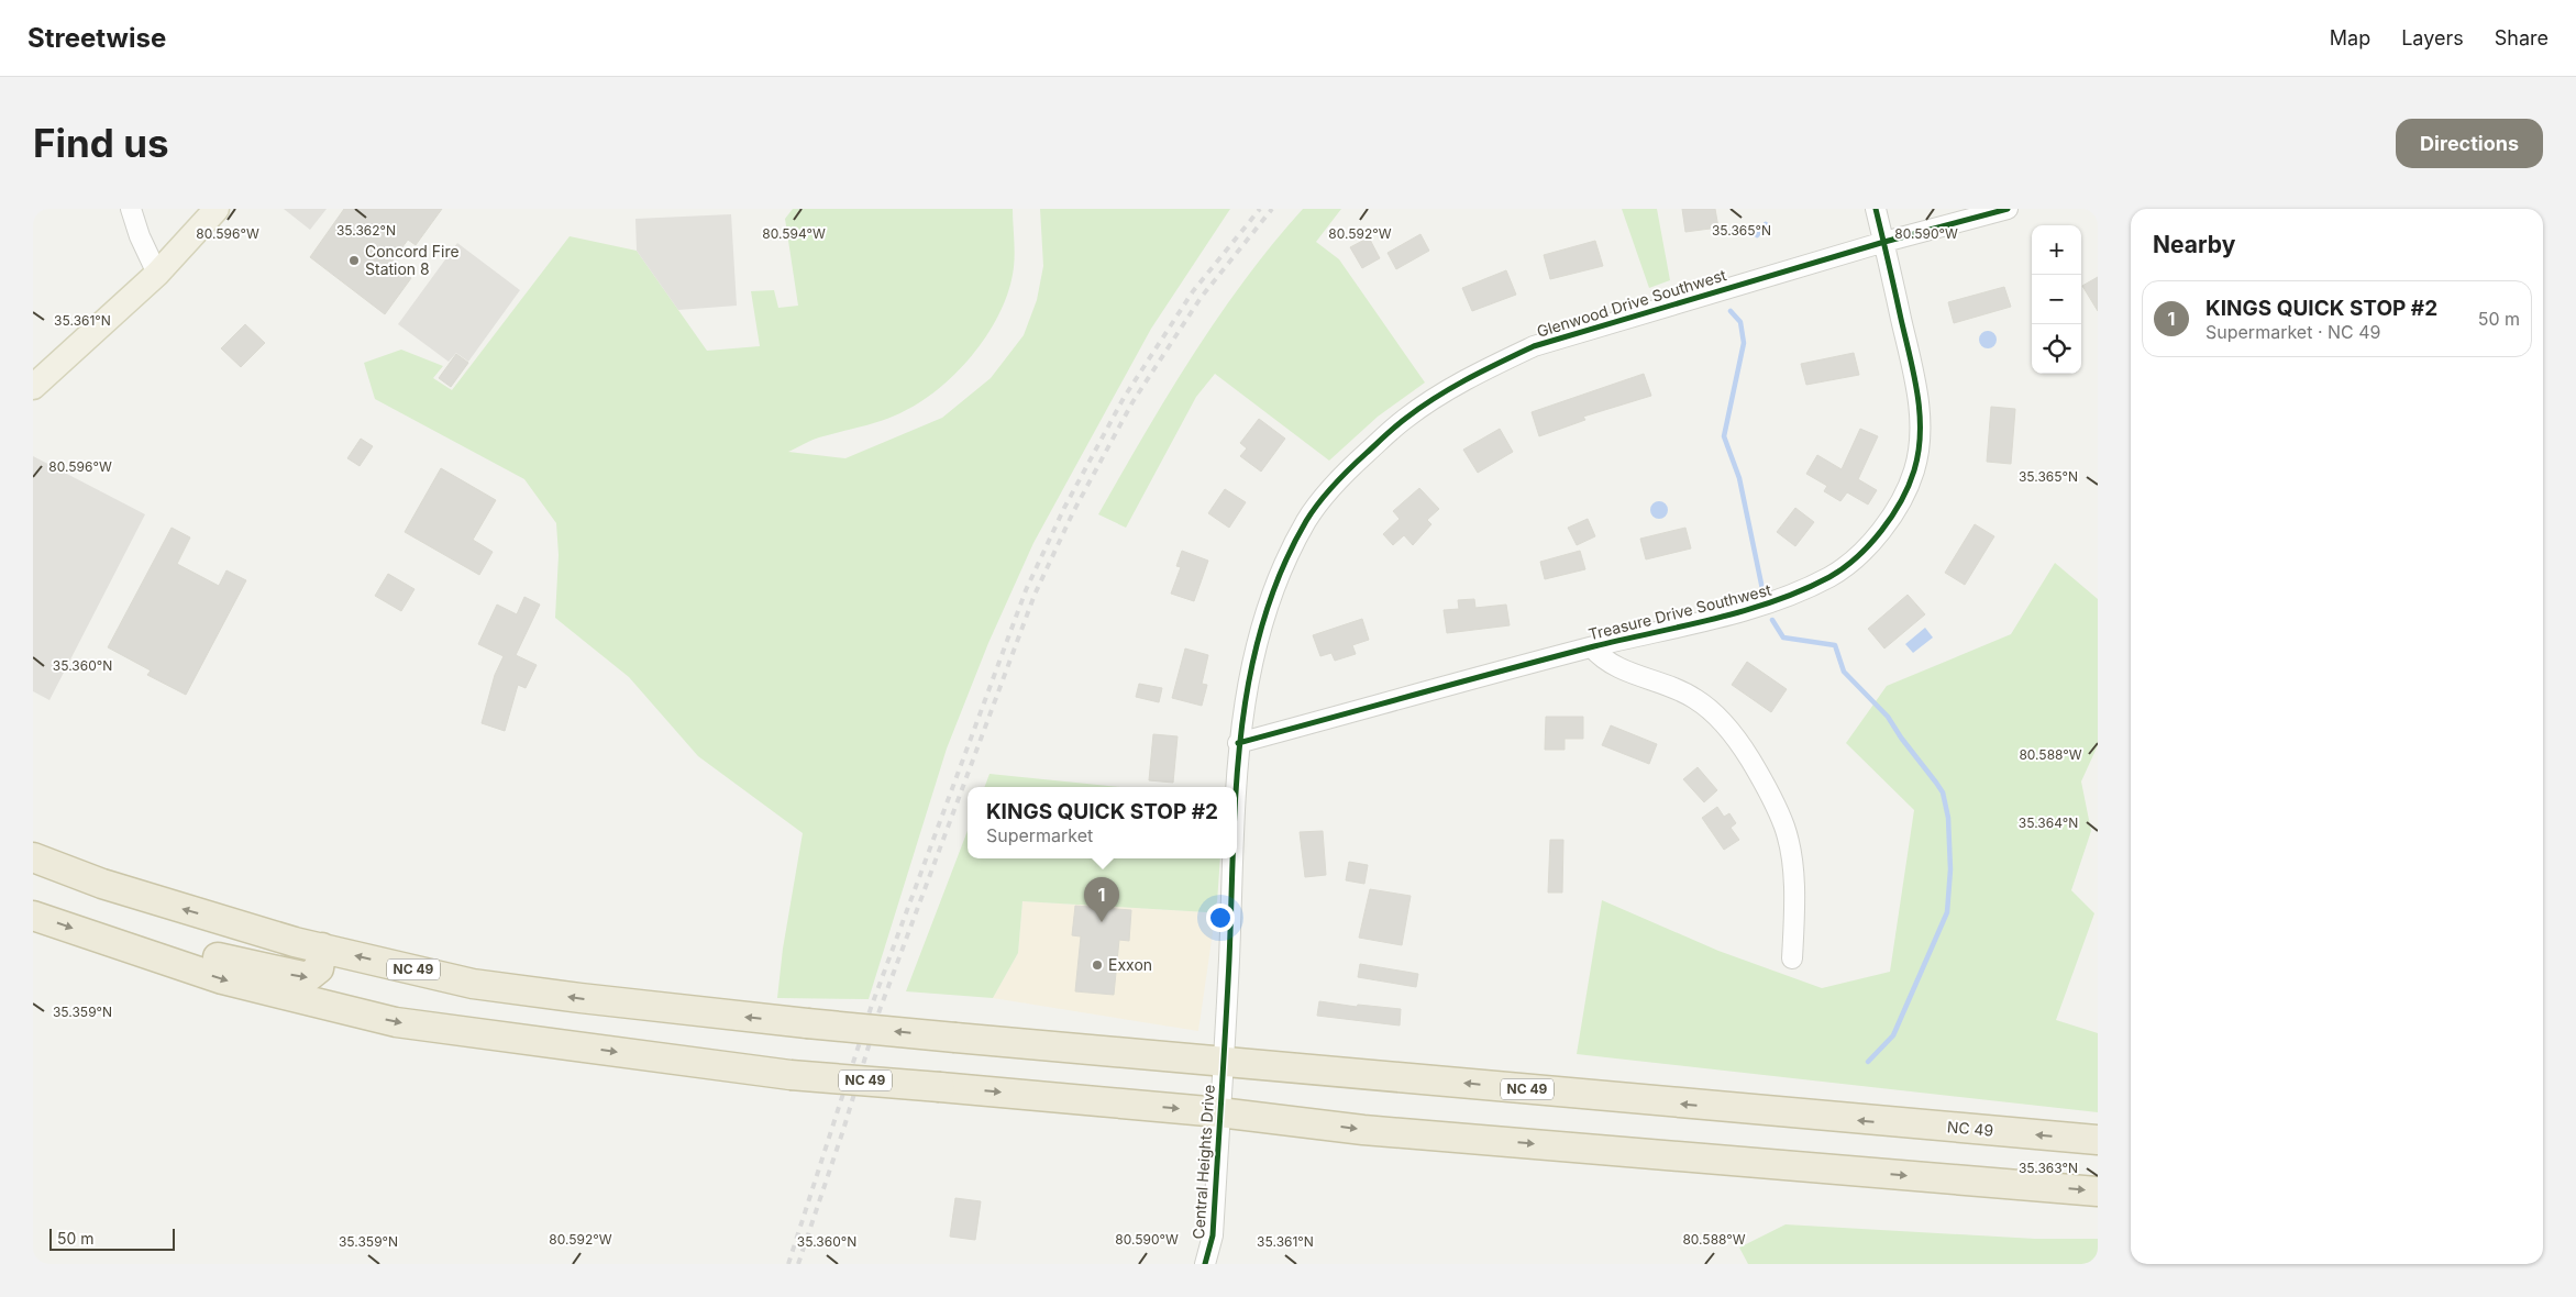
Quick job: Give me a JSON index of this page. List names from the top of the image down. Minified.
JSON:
{"streets":{"highway":["NC 49"],"street":["Glenwood Drive Southwest","Treasure Drive Southwest","Central Heights Drive"]},"crossings":[["Glenwood Drive Southwest","Treasure Drive Southwest"],["Glenwood Drive Southwest","NC 49"],["Glenwood Drive Southwest","Central Heights Drive"],["NC 49","Central Heights Drive"]],"places":["Concord Fire Station 8","Exxon"],"scale_bar":"50 m","page":{"header":"Streetwise","nav":["Map","Layers","Share"],"buttons":"Directions","title":"Find us","heading":"Nearby","map_buttons":["+","−"],"list":[{"mark":"1","name":"KINGS QUICK STOP #2","note":"Supermarket · NC 49","value":"50 m"}],"popup":["KINGS QUICK STOP #2","Supermarket"],"pins":"1","scale":"50 m"},"coordinates":["35.362°N","35.365°N","80.596°W","80.594°W","80.592°W","80.590°W","35.361°N","35.360°N","80.588°W","35.364°N","35.359°N","35.363°N"]}
